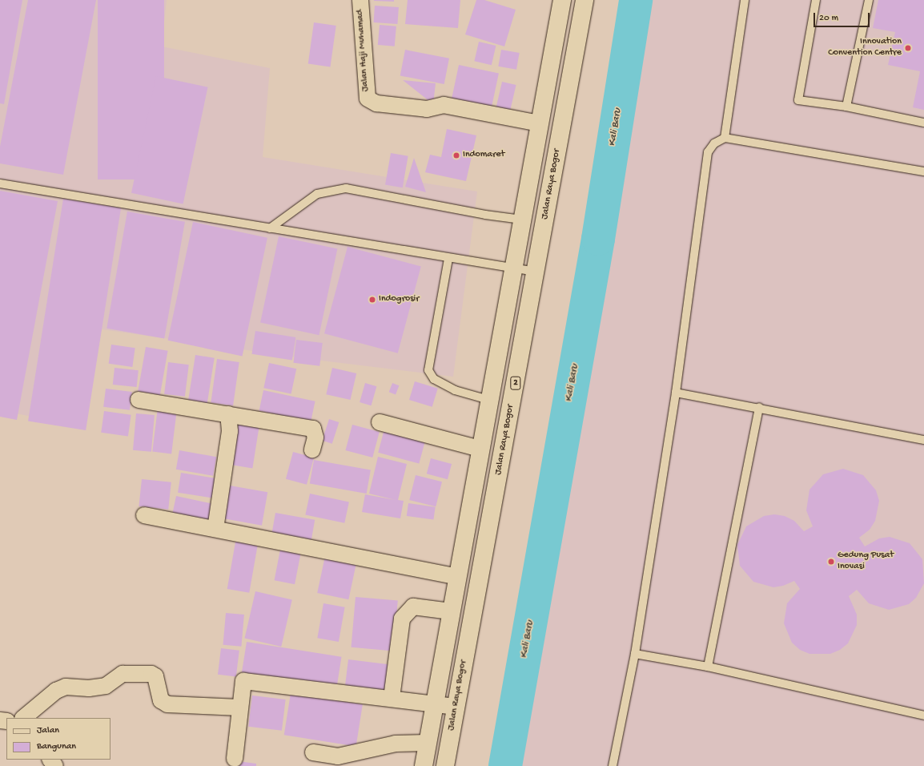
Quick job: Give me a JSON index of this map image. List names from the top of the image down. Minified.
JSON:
{"streets":{"highway":["Jalan Raya Bogor","2"],"street":["Jalan Haji Muhamad"]},"water":["Kali Baru"],"places":["Innovation Convention Centre","Indomaret","Indogrosir","Gedung Pusat Inovasi"],"legend":["Jalan","Bangunan"],"scale_bar":"20 m"}
